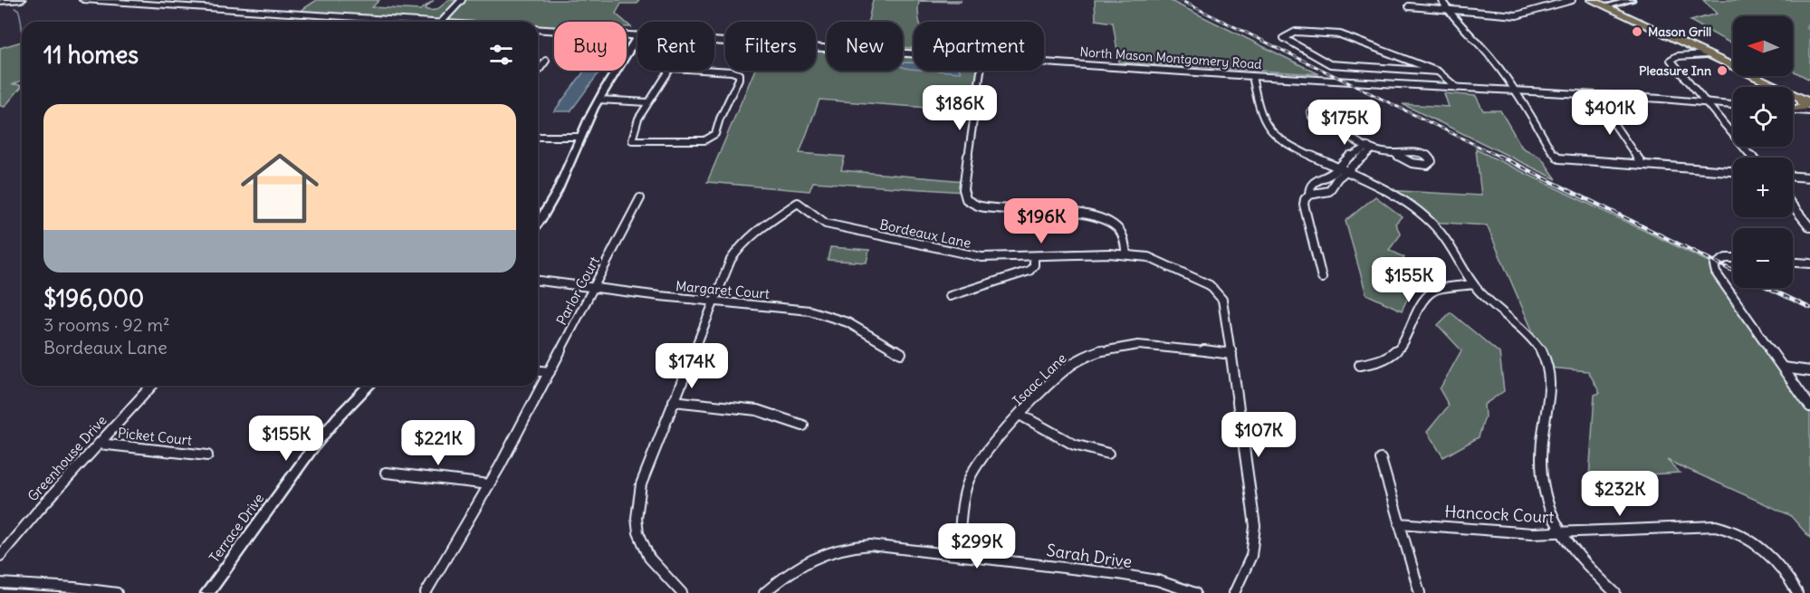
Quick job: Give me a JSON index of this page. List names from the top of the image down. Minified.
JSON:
{"streets":{"main road":["North Mason Montgomery Road"],"street":["Bordeaux Lane","Margaret Court","Parlor Court","Isaac Lane","Picket Court","Greenhouse Drive","Hancock Court","Terrace Drive","Sarah Drive"]},"crossings":[["Bordeaux Lane","Margaret Court"],["Bordeaux Lane","Isaac Lane"],["Margaret Court","Parlor Court"],["Isaac Lane","Sarah Drive"],["Picket Court","Greenhouse Drive"]],"places":["Mason Grill","Pleasure Inn"],"north":"left","page":{"map_buttons":["+","−"],"chip":["Buy","Rent","Filters","New","Apartment"],"heading":"11 homes","price":["$186K","$401K","$175K","$196K","$155K","$174K","$107K","$155K","$221K","$232K","$299K"],"list":[{"name":"$196,000","note":"3 rooms · 92 m² · Bordeaux Lane"}]}}
